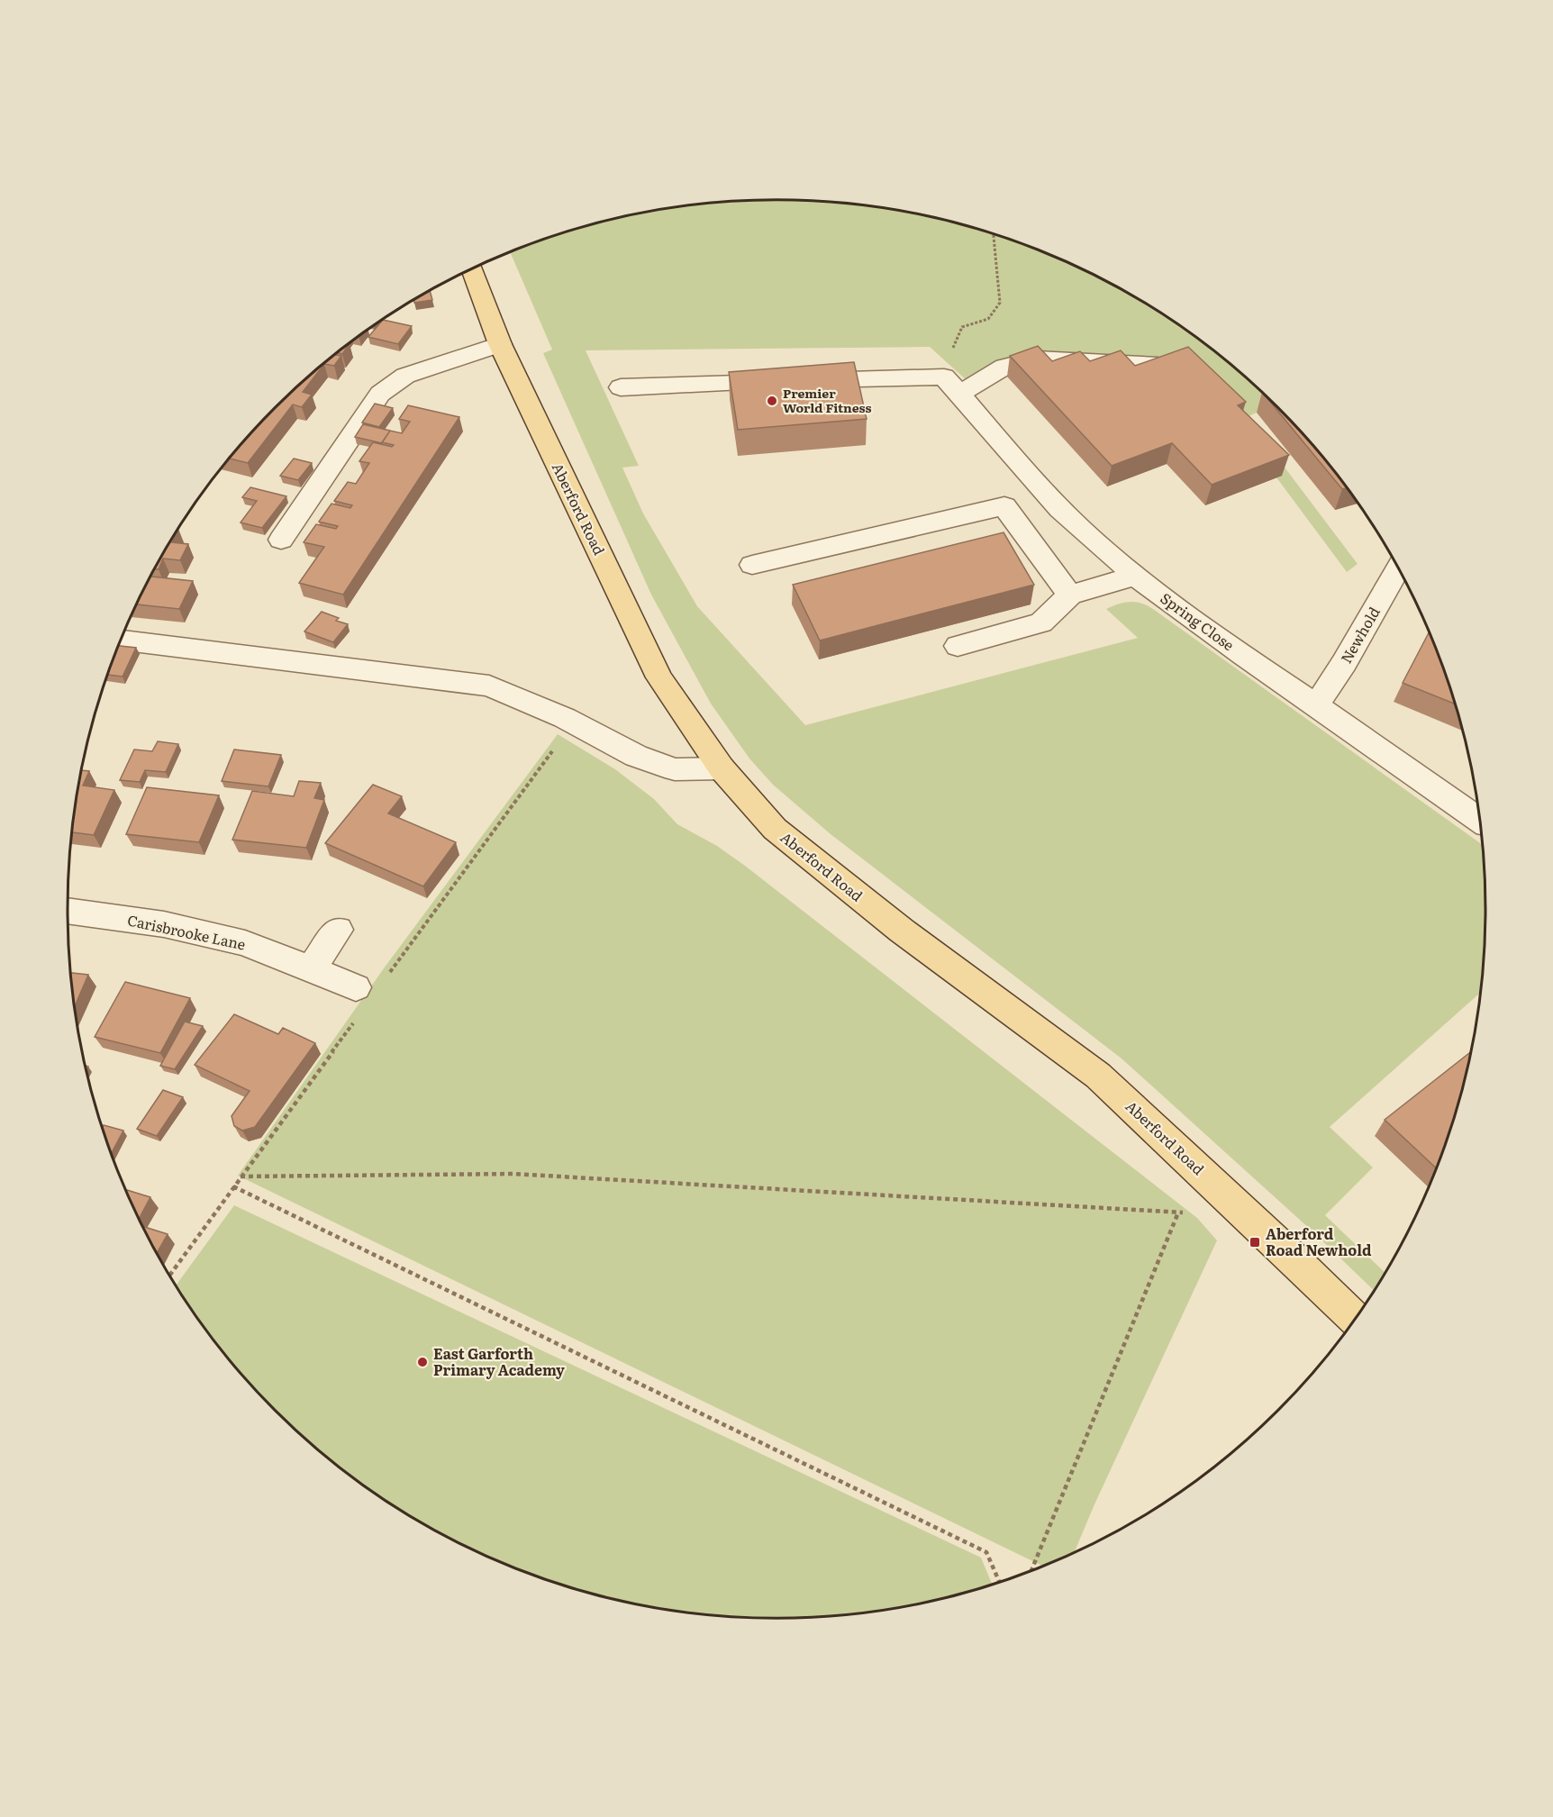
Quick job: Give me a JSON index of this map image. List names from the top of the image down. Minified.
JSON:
{"streets":{"main road":["Aberford Road"],"street":["Spring Close","Newhold","Carisbrooke Lane"]},"crossings":[["Spring Close","Newhold"]],"places":{"other":["Premier World Fitness","East Garforth Primary Academy"],"transit":["Aberford Road Newhold"]}}
